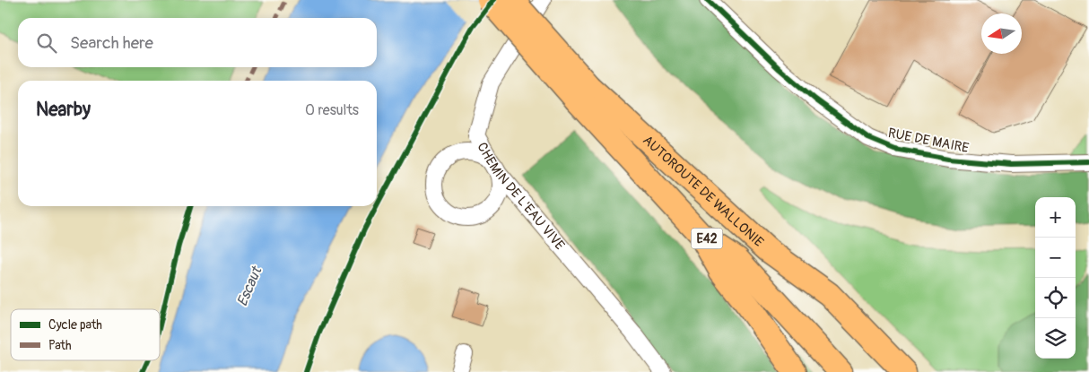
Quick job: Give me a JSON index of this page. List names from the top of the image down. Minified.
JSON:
{"streets":{"highway":["AUTOROUTE DE WALLONIE","E42"],"street":["RUE DE MAIRE","CHEMIN DE L'EAU VIVE"]},"water":["Escaut"],"legend":["Cycle path","Path"],"north":"left","page":{"search":"Search here","heading":["Nearby","0 results"],"map_buttons":["+","−"]}}
